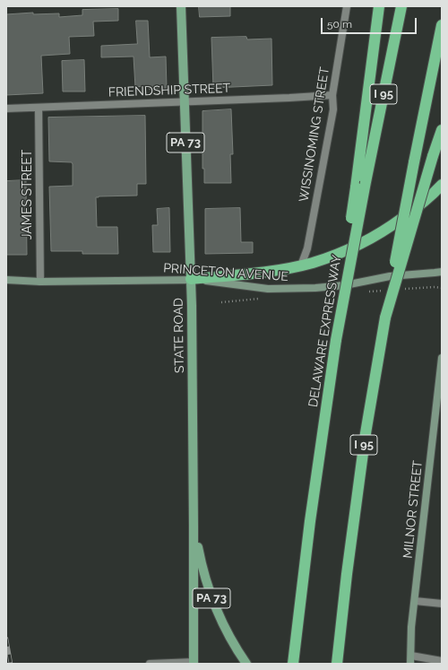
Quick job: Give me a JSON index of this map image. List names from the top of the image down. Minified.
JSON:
{"streets":{"highway":["I 95","DELAWARE EXPRESSWAY"],"main road":["PA 73","PRINCETON AVENUE","STATE ROAD","MILNOR STREET"],"street":["FRIENDSHIP STREET","WISSINOMING STREET","JAMES STREET"]},"crossings":[["FRIENDSHIP STREET","WISSINOMING STREET"],["FRIENDSHIP STREET","JAMES STREET"],["FRIENDSHIP STREET","STATE ROAD"],["PA 73","STATE ROAD"],["JAMES STREET","PRINCETON AVENUE"],["PRINCETON AVENUE","STATE ROAD"]],"scale_bar":"50 m"}
